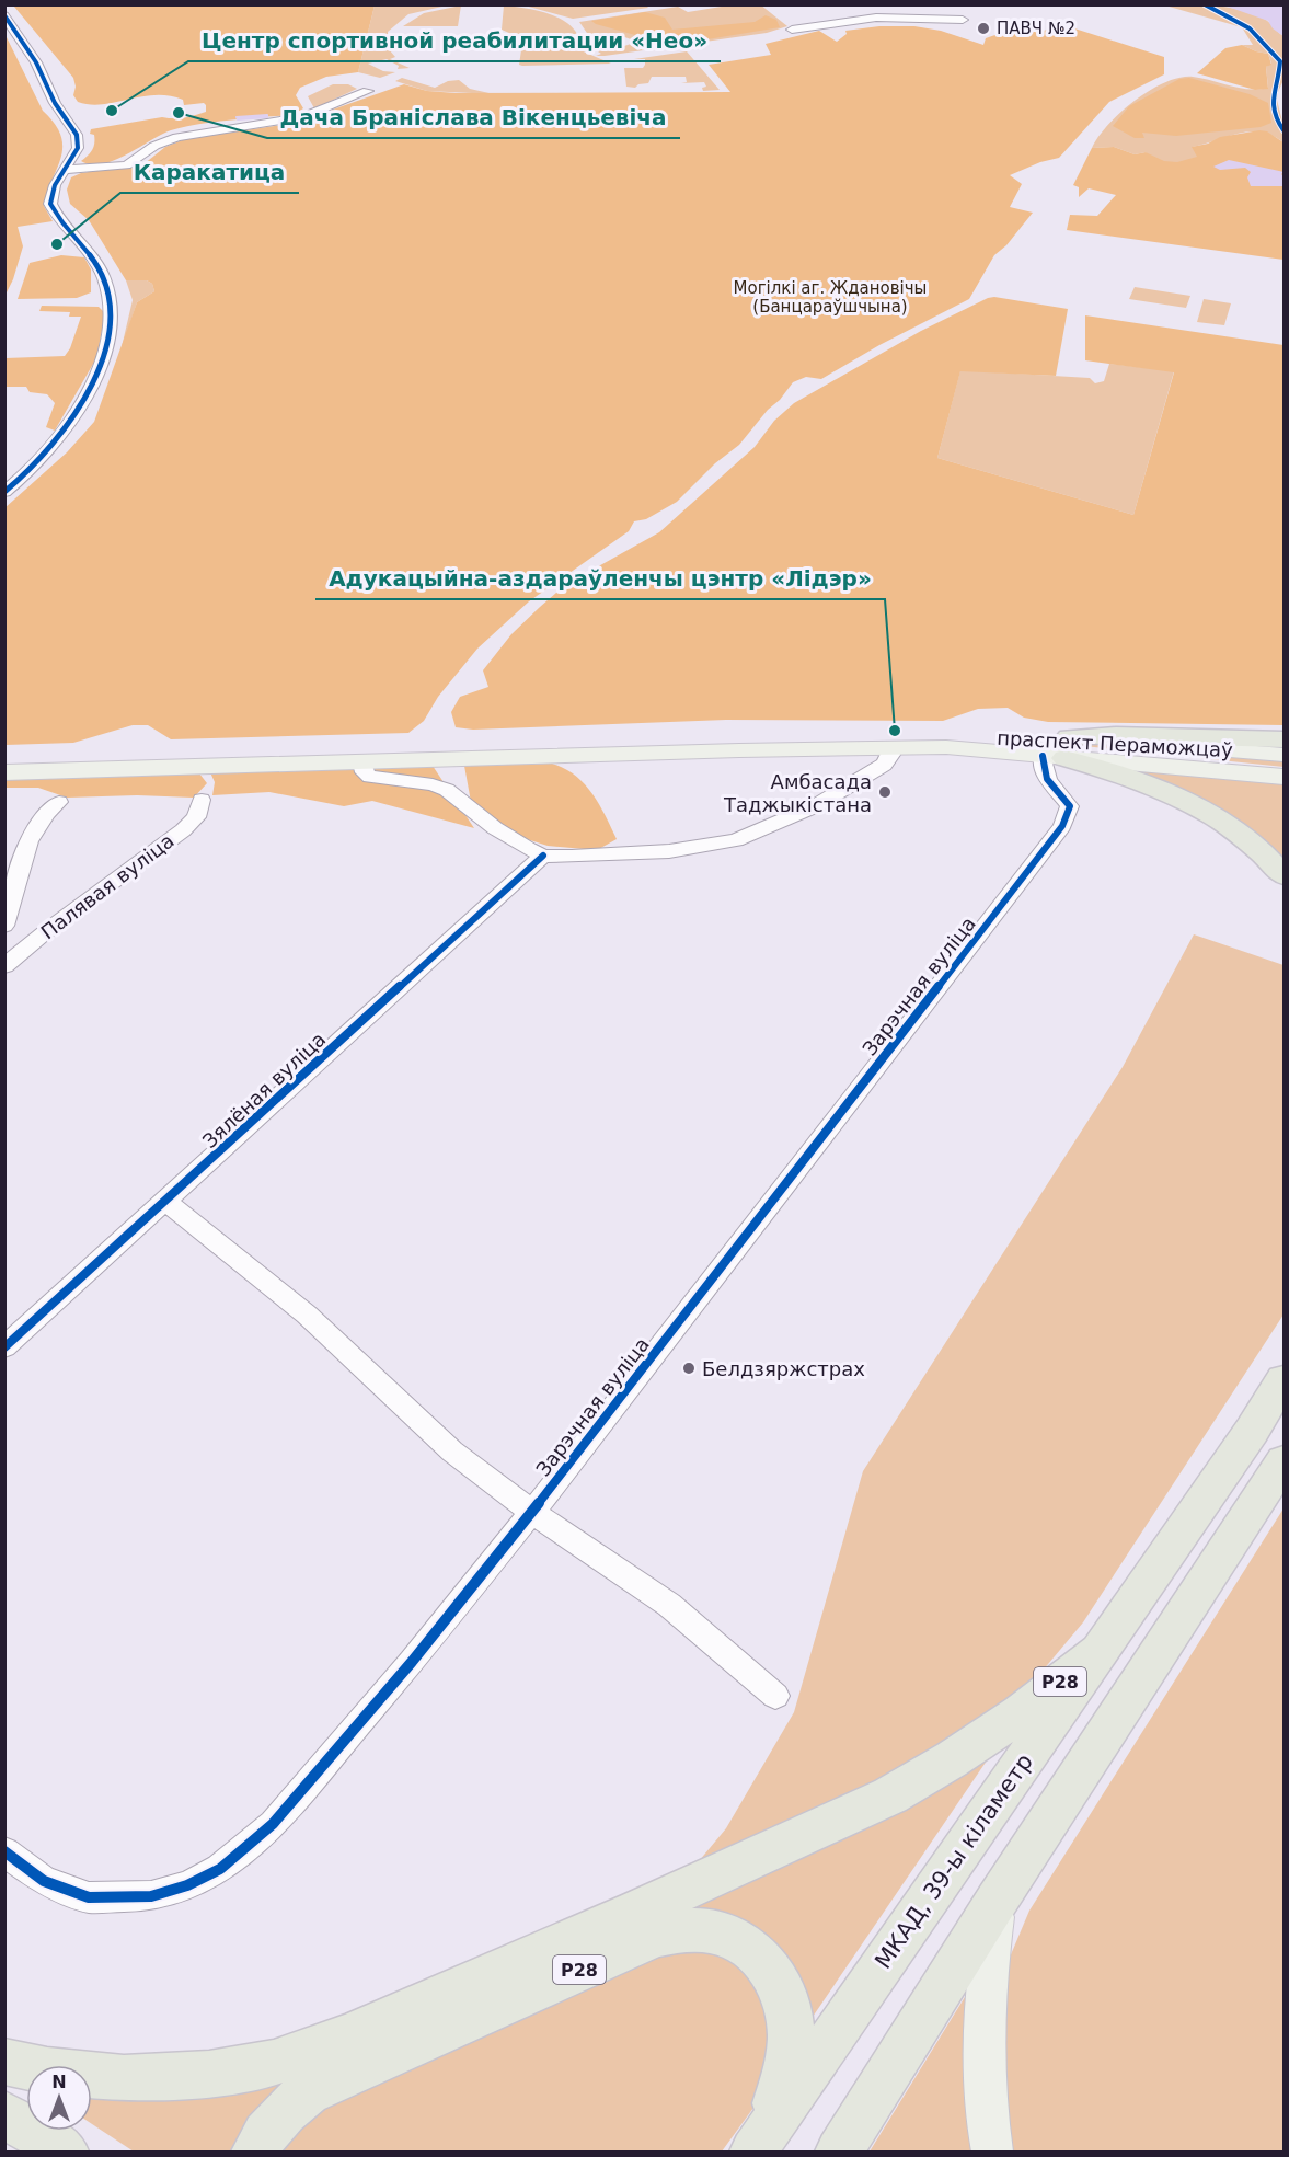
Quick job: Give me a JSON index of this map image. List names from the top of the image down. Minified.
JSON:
{"streets":{"highway":["Р28","МКАД, 39-ы кіламетр"],"main road":["праспект Пераможцаў"],"street":["Палявая вуліца","Зарэчная вуліца","Зялёная вуліца"]},"crossings":[["праспект Пераможцаў","Зарэчная вуліца"],["Р28","МКАД, 39-ы кіламетр"]],"parks":["Могілкі аг. Ждановічы (Банцараўшчына)"],"places":["ПАВЧ №2","Центр спортивной реабилитации «Нео»","Дача Браніслава Вікенцьевіча","Каракатица","Адукацыйна-аздараўленчы цэнтр «Лідэр»","Амбасада Таджыкістана","Белдзяржстрах"],"north":"top"}
